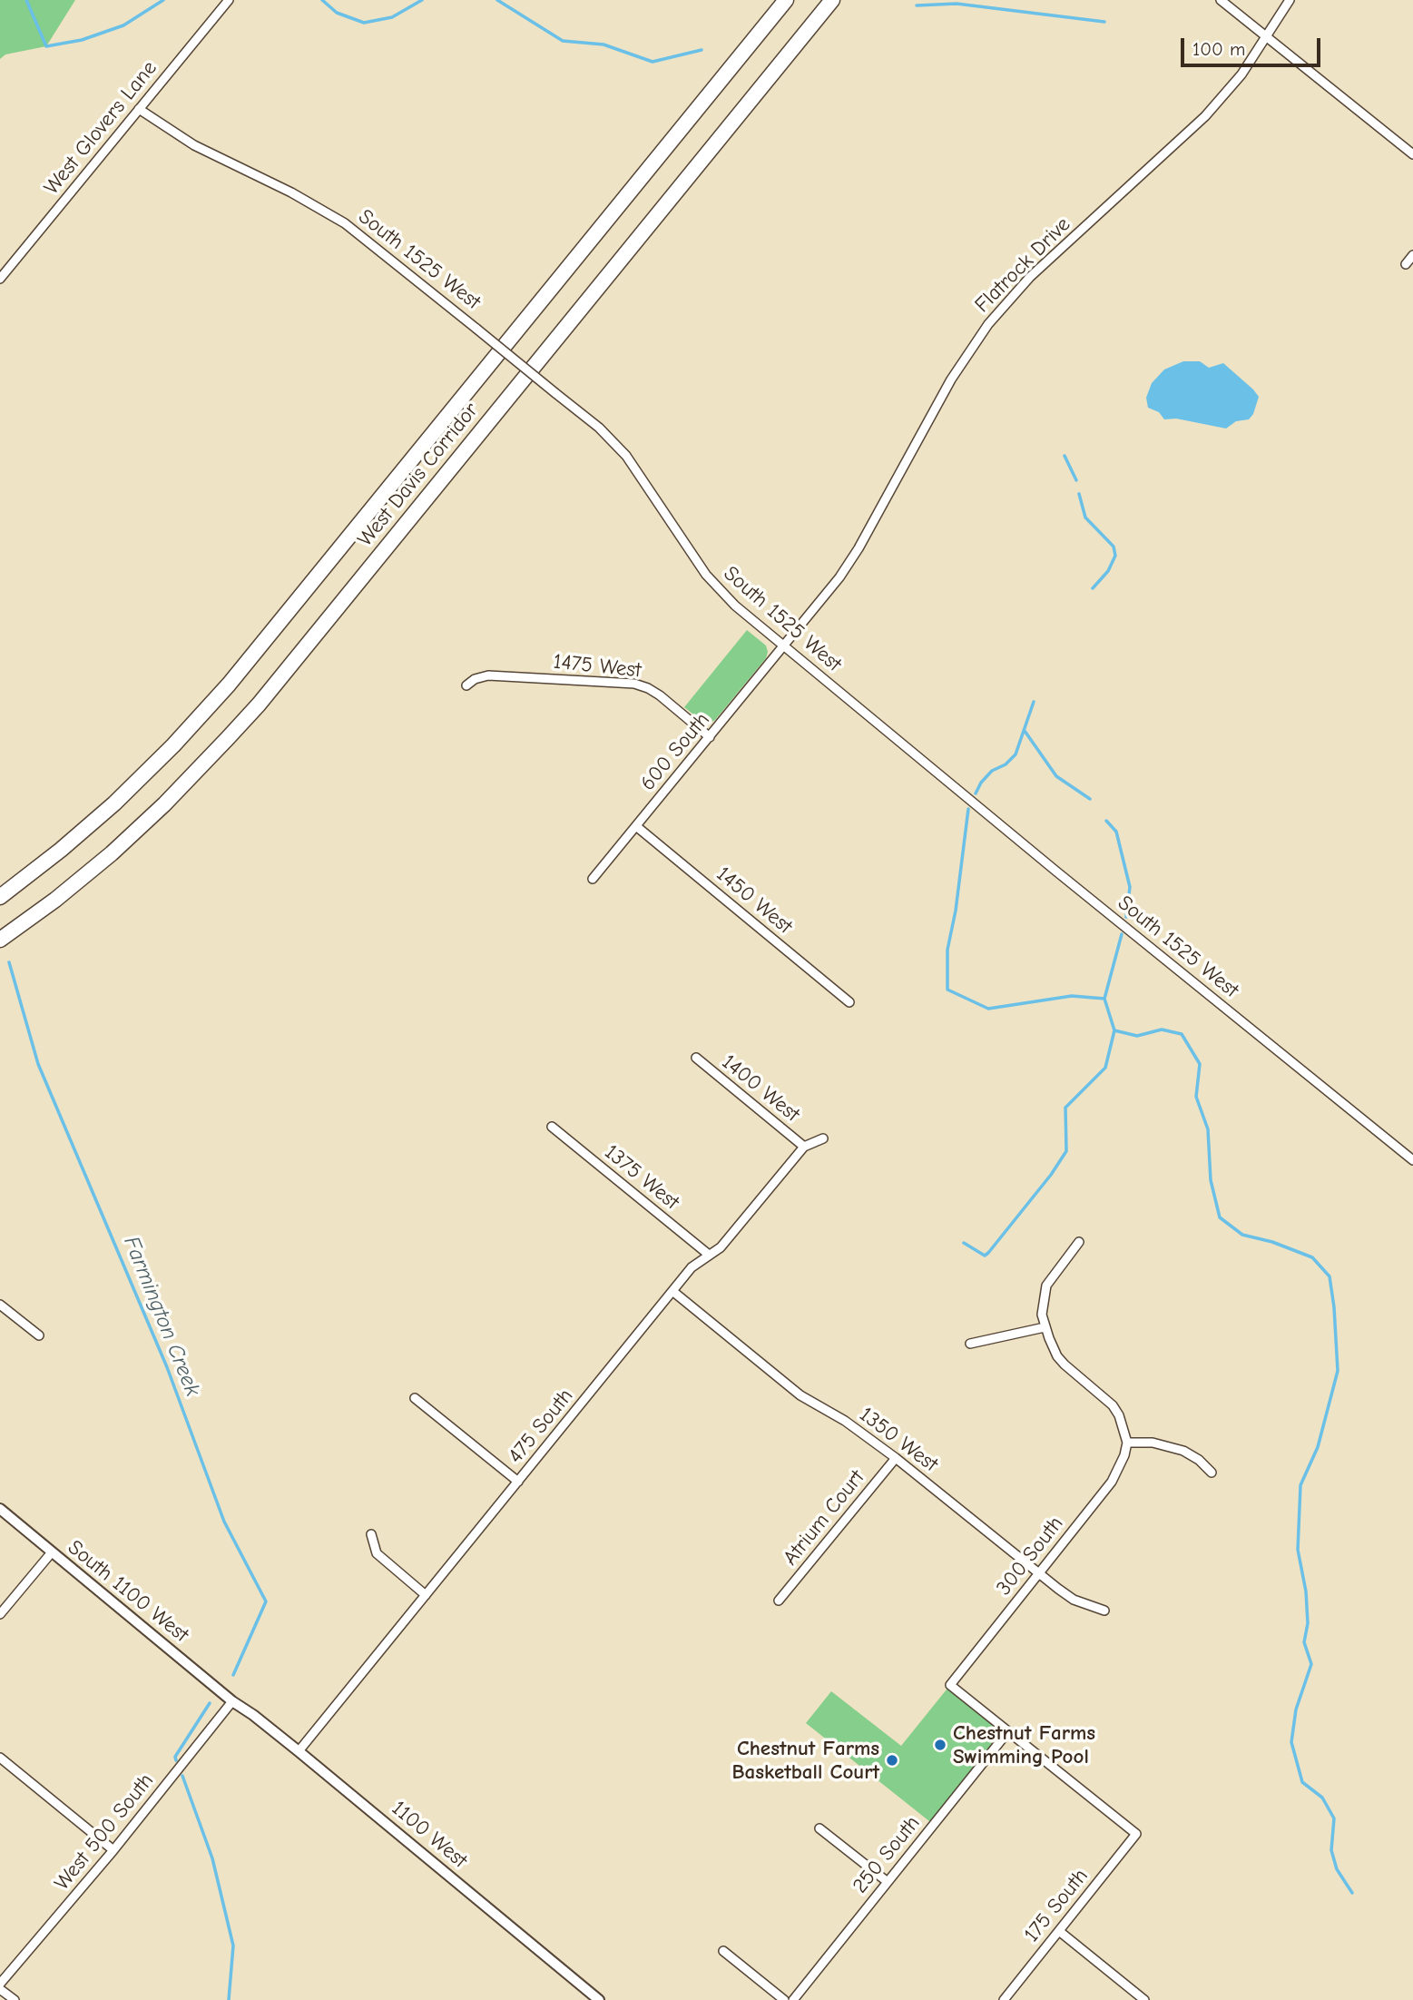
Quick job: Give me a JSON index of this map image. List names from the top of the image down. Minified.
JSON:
{"streets":{"highway":["West Davis Corridor"],"street":["West Glovers Lane","South 1525 West","Flatrock Drive","1475 West","600 South","1450 West","1400 West","1375 West","475 South","1350 West","Atrium Court","300 South","South 1100 West","West 500 South","1100 West","250 South","175 South"]},"crossings":[["West Glovers Lane","South 1525 West"],["South 1525 West","Flatrock Drive"],["South 1525 West","600 South"],["Flatrock Drive","600 South"],["1475 West","600 South"],["600 South","1450 West"],["1400 West","475 South"],["1375 West","475 South"],["475 South","1350 West"],["475 South","1100 West"],["1350 West","Atrium Court"],["1350 West","300 South"],["300 South","250 South"],["300 South","175 South"],["South 1100 West","West 500 South"],["South 1100 West","1100 West"],["West 500 South","1100 West"],["250 South","175 South"]],"water":["Farmington Creek"],"places":["Chestnut Farms Swimming Pool","Chestnut Farms Basketball Court"],"scale_bar":"100 m"}
